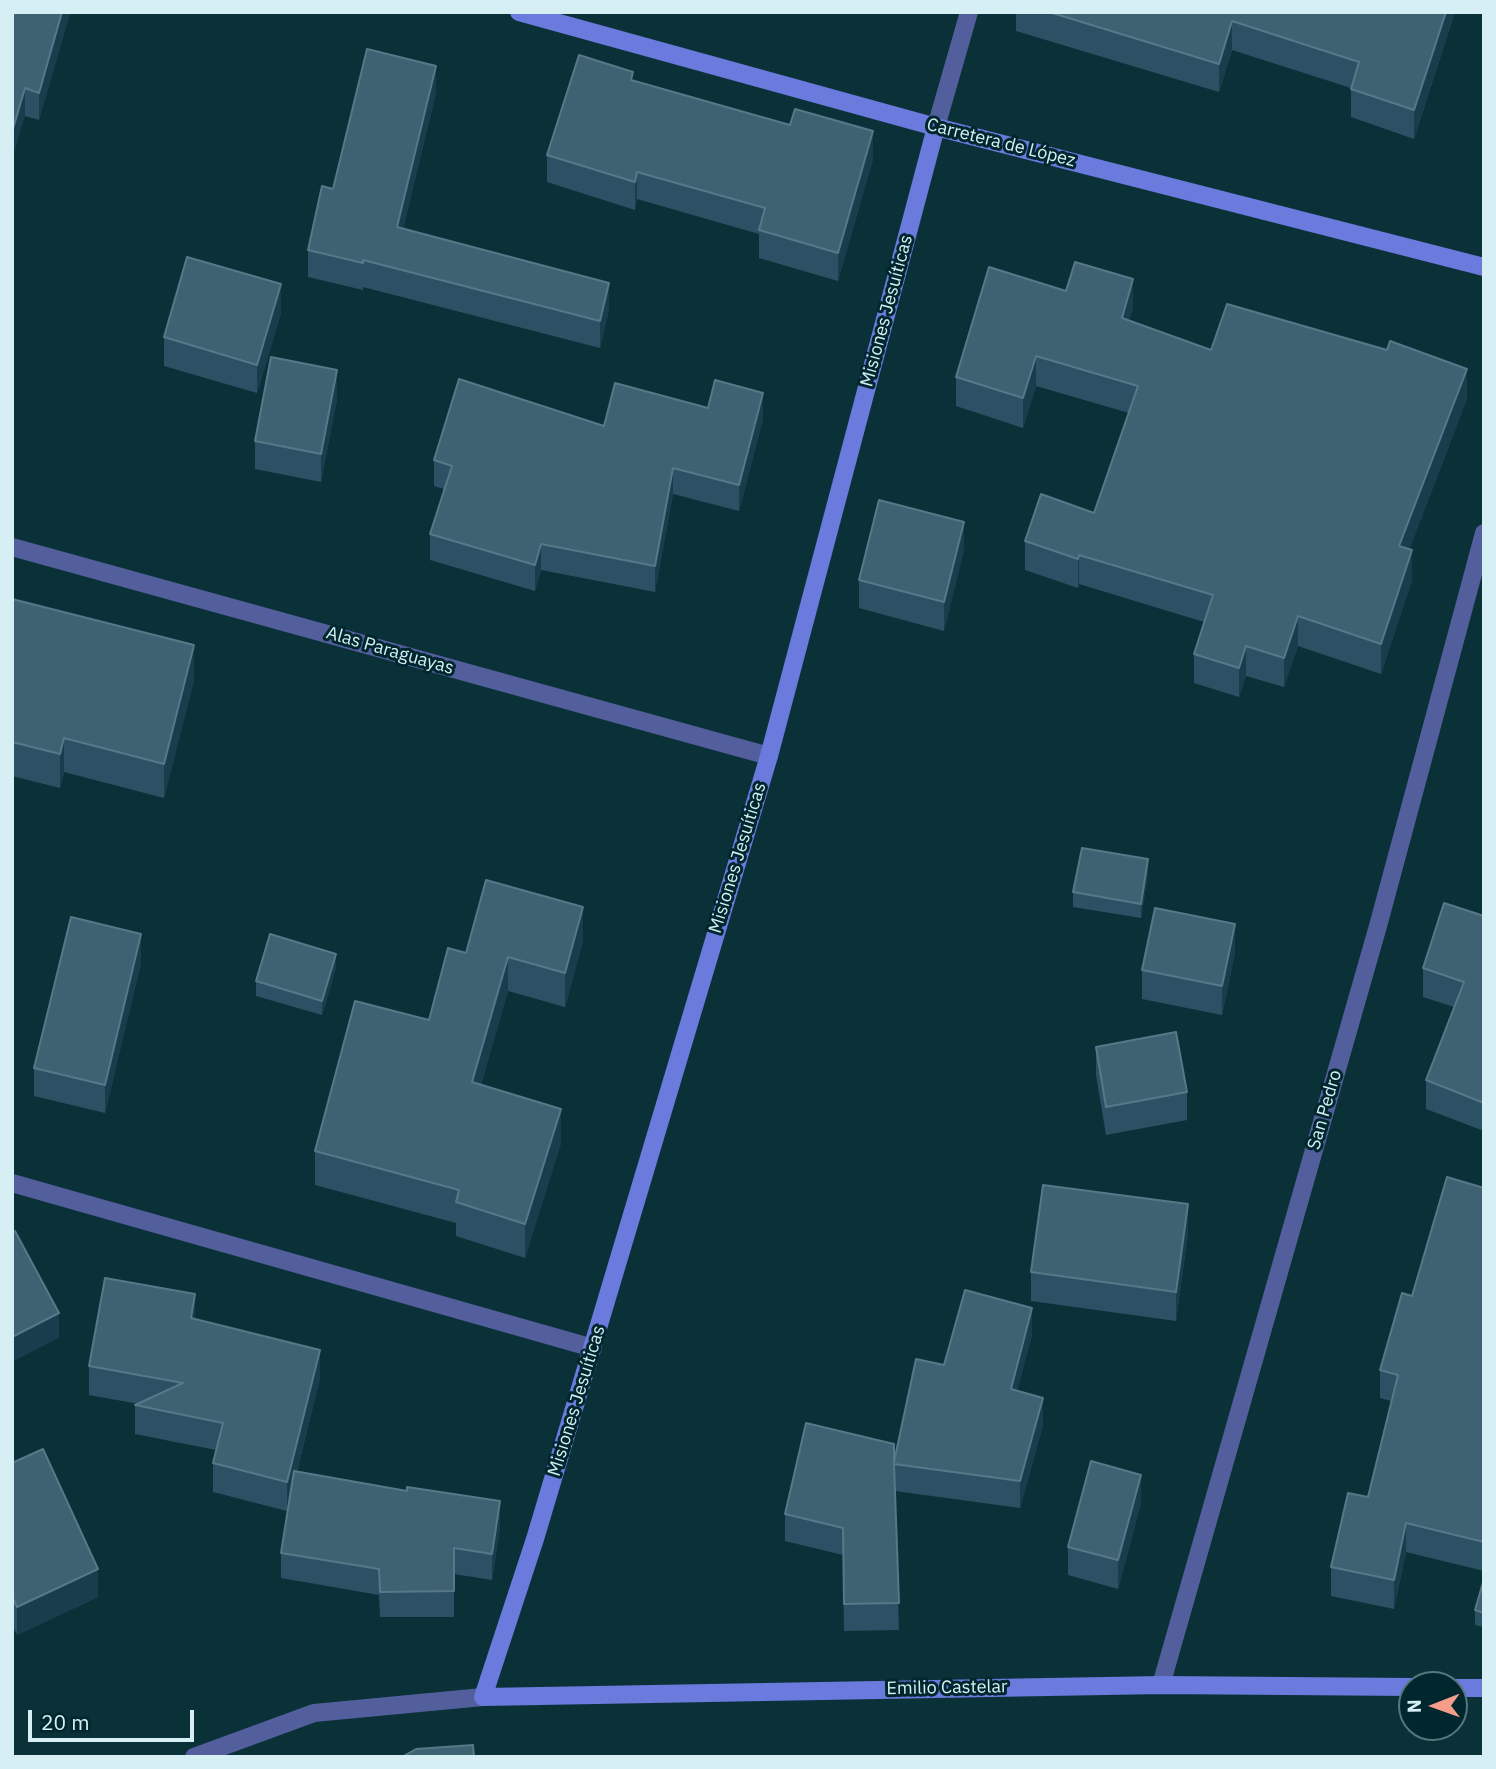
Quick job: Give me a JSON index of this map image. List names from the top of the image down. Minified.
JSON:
{"streets":{"main road":["Carretera de López","Misiones Jesuíticas","Emilio Castelar"],"street":["Alas Paraguayas","San Pedro"]},"crossings":[["Carretera de López","Misiones Jesuíticas"],["Misiones Jesuíticas","Alas Paraguayas"],["Misiones Jesuíticas","Emilio Castelar"],["San Pedro","Emilio Castelar"]],"scale_bar":"20 m","north":"left"}
